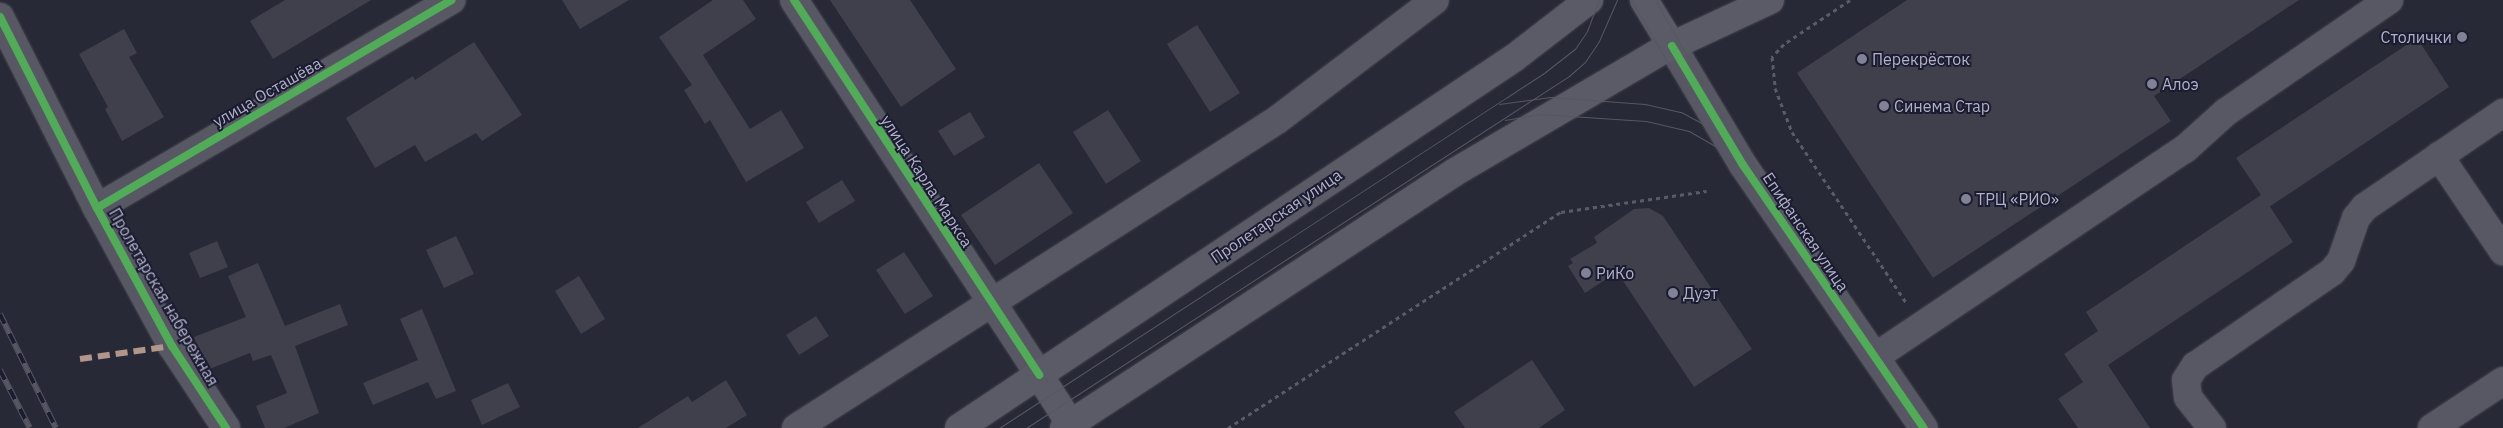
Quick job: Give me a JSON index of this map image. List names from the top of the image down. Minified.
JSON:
{"streets":{"main road":["улица Карла Маркса","Пролетарская улица"],"street":["улица Осташёва","Епифанская улица","Пролетарская набережная"]},"crossings":[["улица Осташёва","Пролетарская набережная"],["улица Карла Маркса","Пролетарская улица"]],"places":["Столички","Перекрёсток","Алоэ","Синема Стар","ТРЦ «РИО»","РиКо","Дуэт"]}
